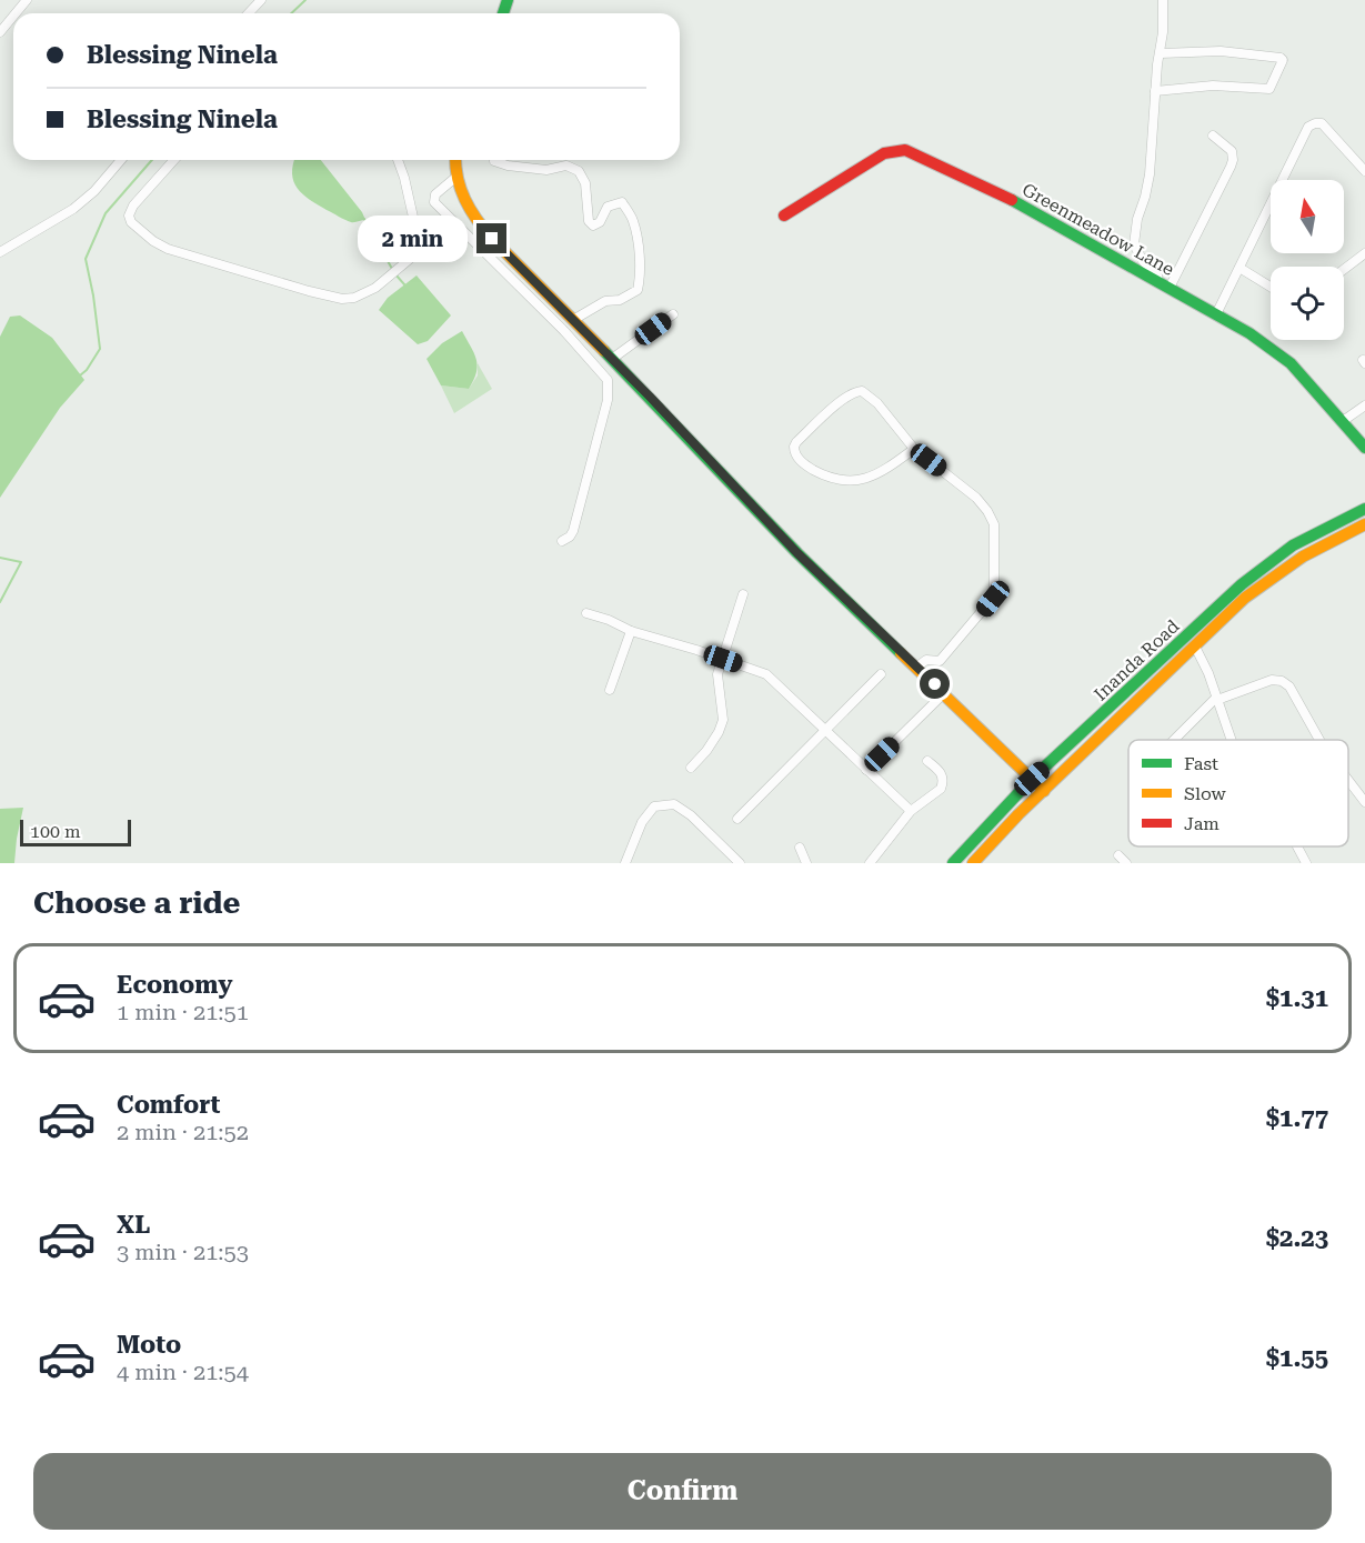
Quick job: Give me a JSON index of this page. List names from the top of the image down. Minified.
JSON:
{"streets":{"street":["Greenmeadow Lane","Inanda Road"]},"legend":["Fast","Slow","Jam"],"scale_bar":"100 m","north":"top","page":{"banner":["Blessing Ninela","Blessing Ninela"],"bubble":"2 min","scale":"100 m","heading":"Choose a ride","list":[{"name":"Economy","note":"1 min · 21:51","value":"$1.31"},{"name":"Comfort","note":"2 min · 21:52","value":"$1.77"},{"name":"XL","note":"3 min · 21:53","value":"$2.23"},{"name":"Moto","note":"4 min · 21:54","value":"$1.55"}],"buttons":"Confirm"}}
